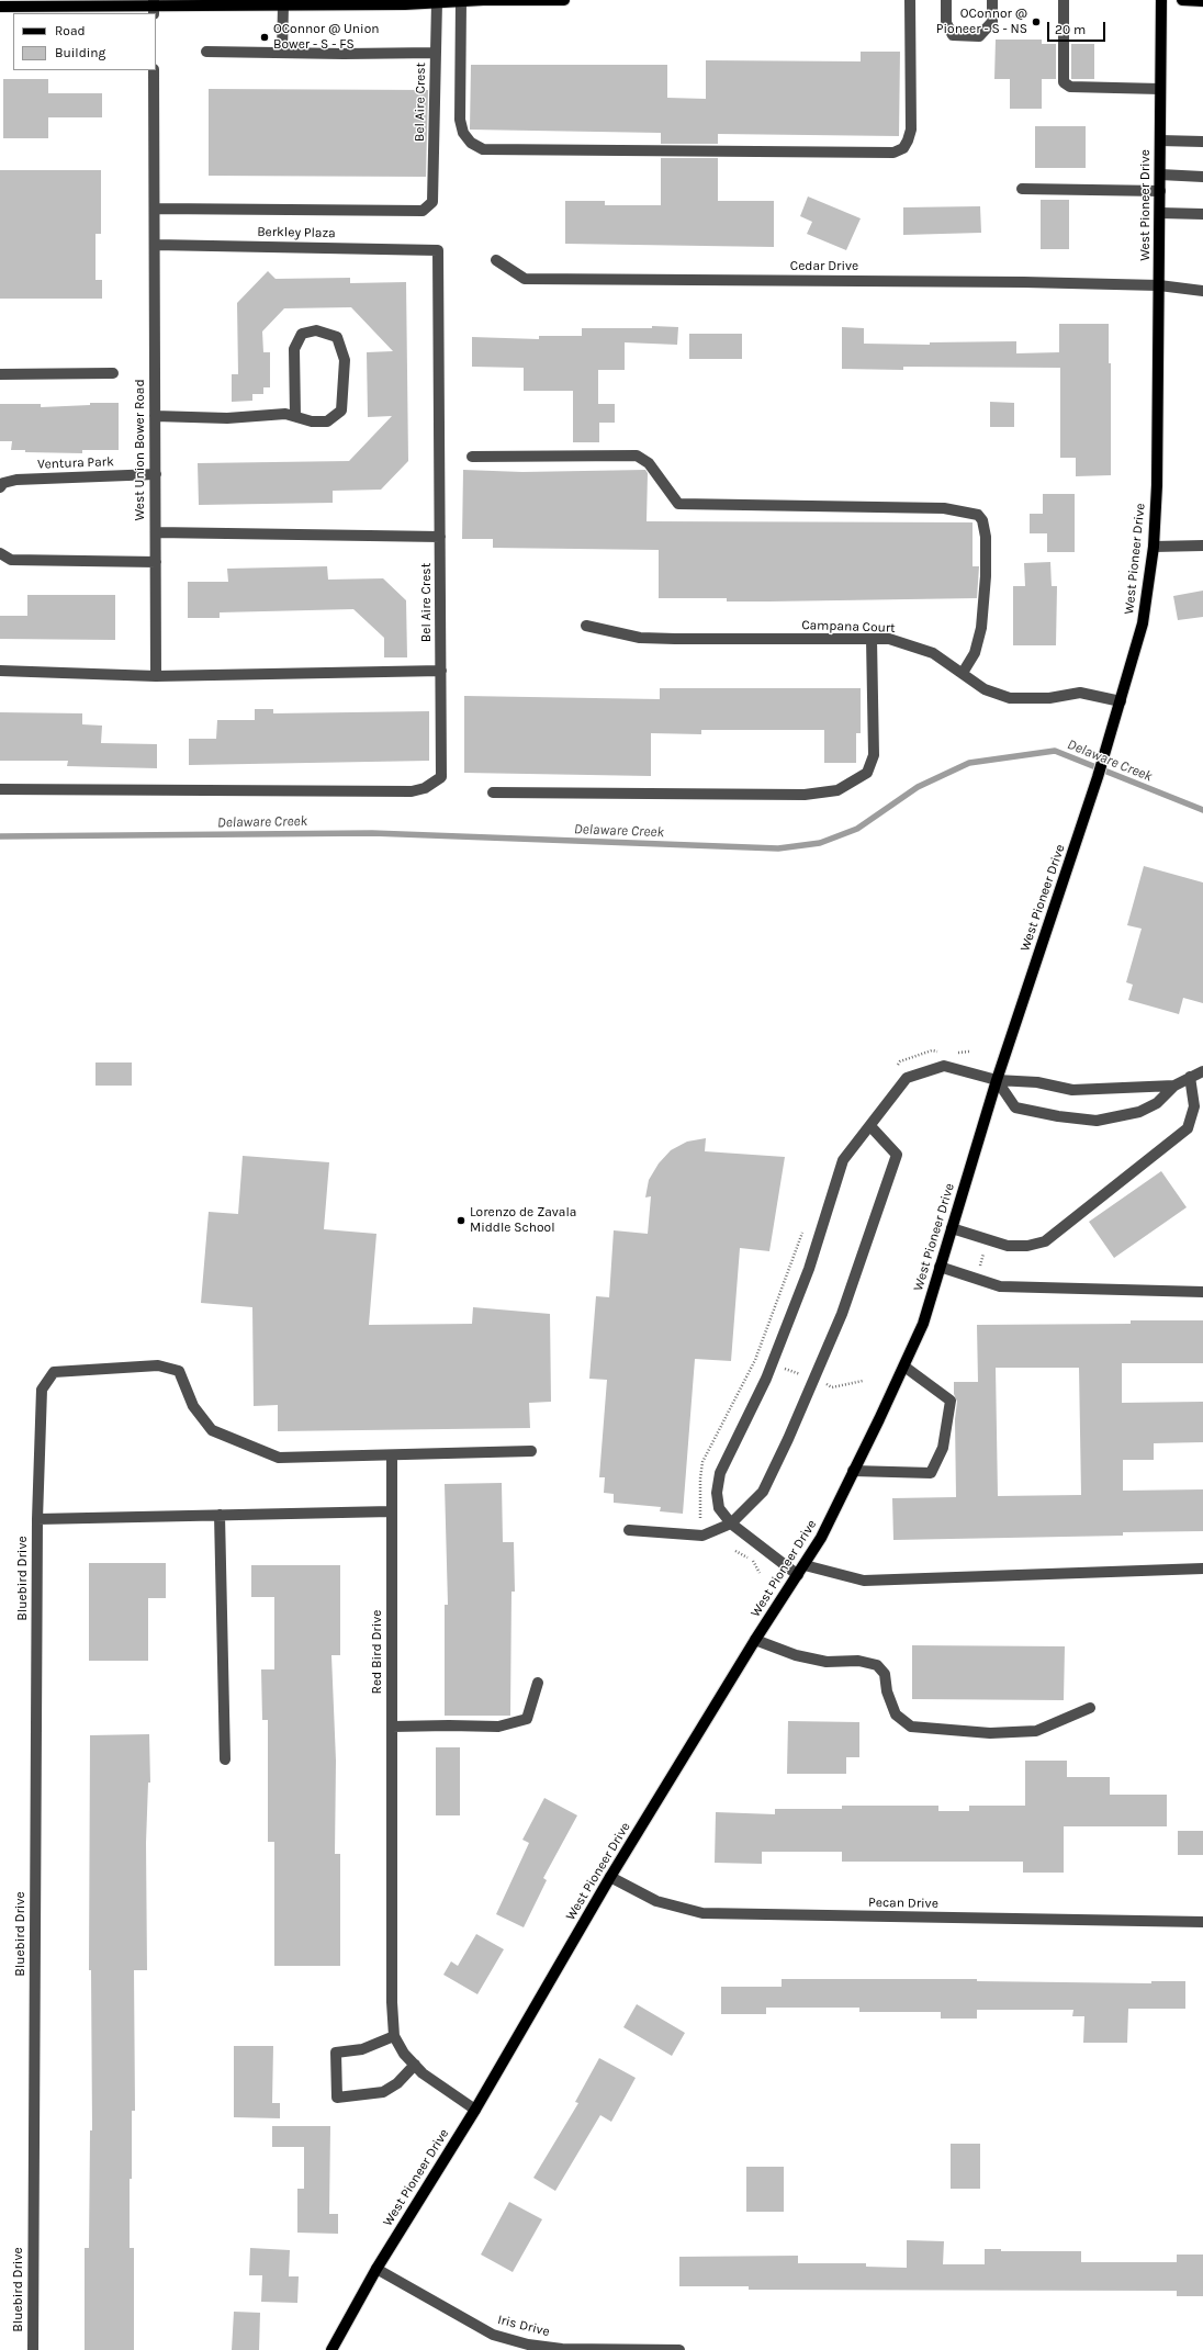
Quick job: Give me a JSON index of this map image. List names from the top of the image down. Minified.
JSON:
{"streets":{"main road":["West Pioneer Drive"],"street":["Bel Aire Crest","Berkley Plaza","Cedar Drive","West Union Bower Road","Ventura Park","Campana Court","Bluebird Drive","Red Bird Drive","Pecan Drive","Iris Drive"]},"crossings":[["Bel Aire Crest","Berkley Plaza"],["Bel Aire Crest","West Union Bower Road"],["West Pioneer Drive","Cedar Drive"],["West Pioneer Drive","Campana Court"],["West Pioneer Drive","Red Bird Drive"],["West Pioneer Drive","Pecan Drive"],["West Pioneer Drive","Iris Drive"],["Berkley Plaza","West Union Bower Road"],["West Union Bower Road","Ventura Park"],["Bluebird Drive","Red Bird Drive"]],"water":["Delaware Creek"],"places":["OConnor @ Pioneer - S - NS","OConnor @ Union Bower - S - FS","Lorenzo de Zavala Middle School"],"legend":["Road","Building"],"scale_bar":"20 m"}
